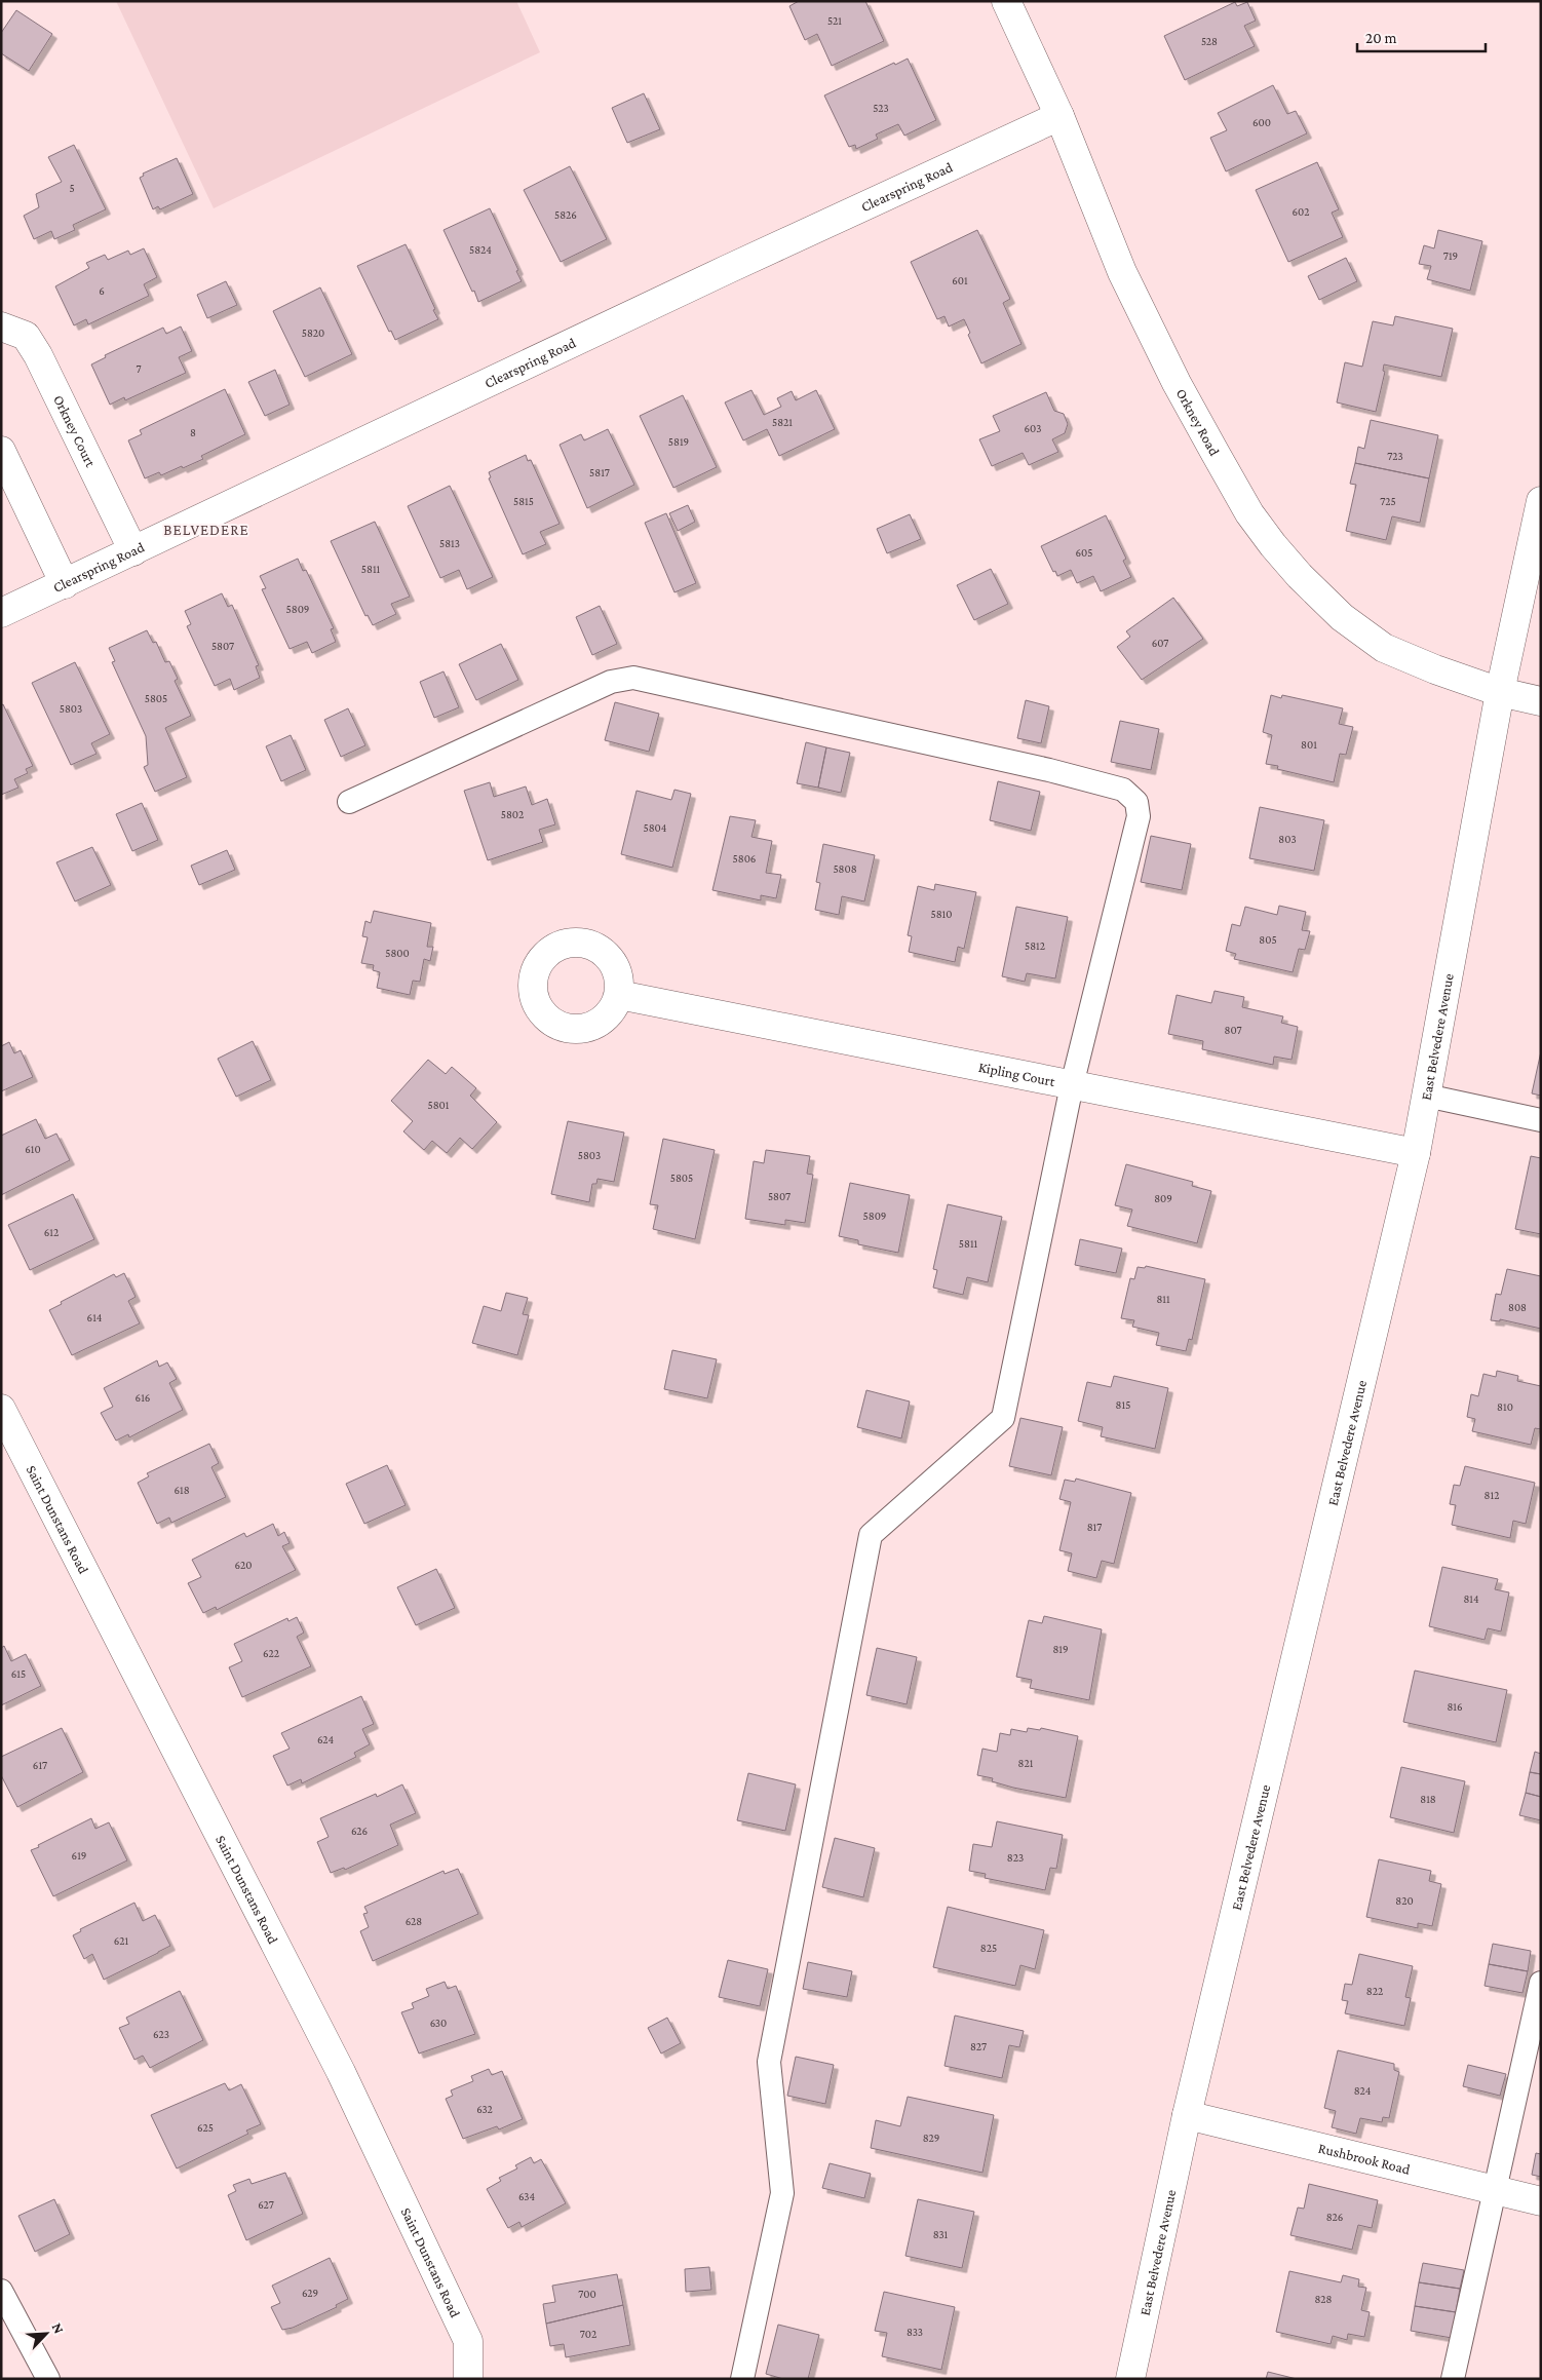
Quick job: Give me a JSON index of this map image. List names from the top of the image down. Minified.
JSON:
{"streets":{"street":["Clearspring Road","Orkney Road","Orkney Court","East Belvedere Avenue","Kipling Court","Saint Dunstans Road","Rushbrook Road"]},"crossings":[["Clearspring Road","Orkney Road"],["Clearspring Road","Orkney Court"],["Orkney Road","East Belvedere Avenue"],["East Belvedere Avenue","Kipling Court"],["East Belvedere Avenue","Rushbrook Road"]],"districts":["BELVEDERE"],"house_numbers":["521","528","523","600","5","602","5826","5824","719","601","6","5820","7","5821","603","8","5819","723","5817","5815","725","5813","605","5811","5809","607","5807","5805","5803","801","5802","5804","803","5806","5808","5810","805","5812","5800","807","5801","610","5803","5805","5807","809","5809","612","5811","811","808","614","616","815","810","618","812","817","620","814","819","622","615","816","624","821","617","818","626","619","823","820","628","621","825","822","630","623","827","824","632","625","829","634","627","826","831","629","700","828","833","702"],"scale_bar":"20 m","north":"top right"}
